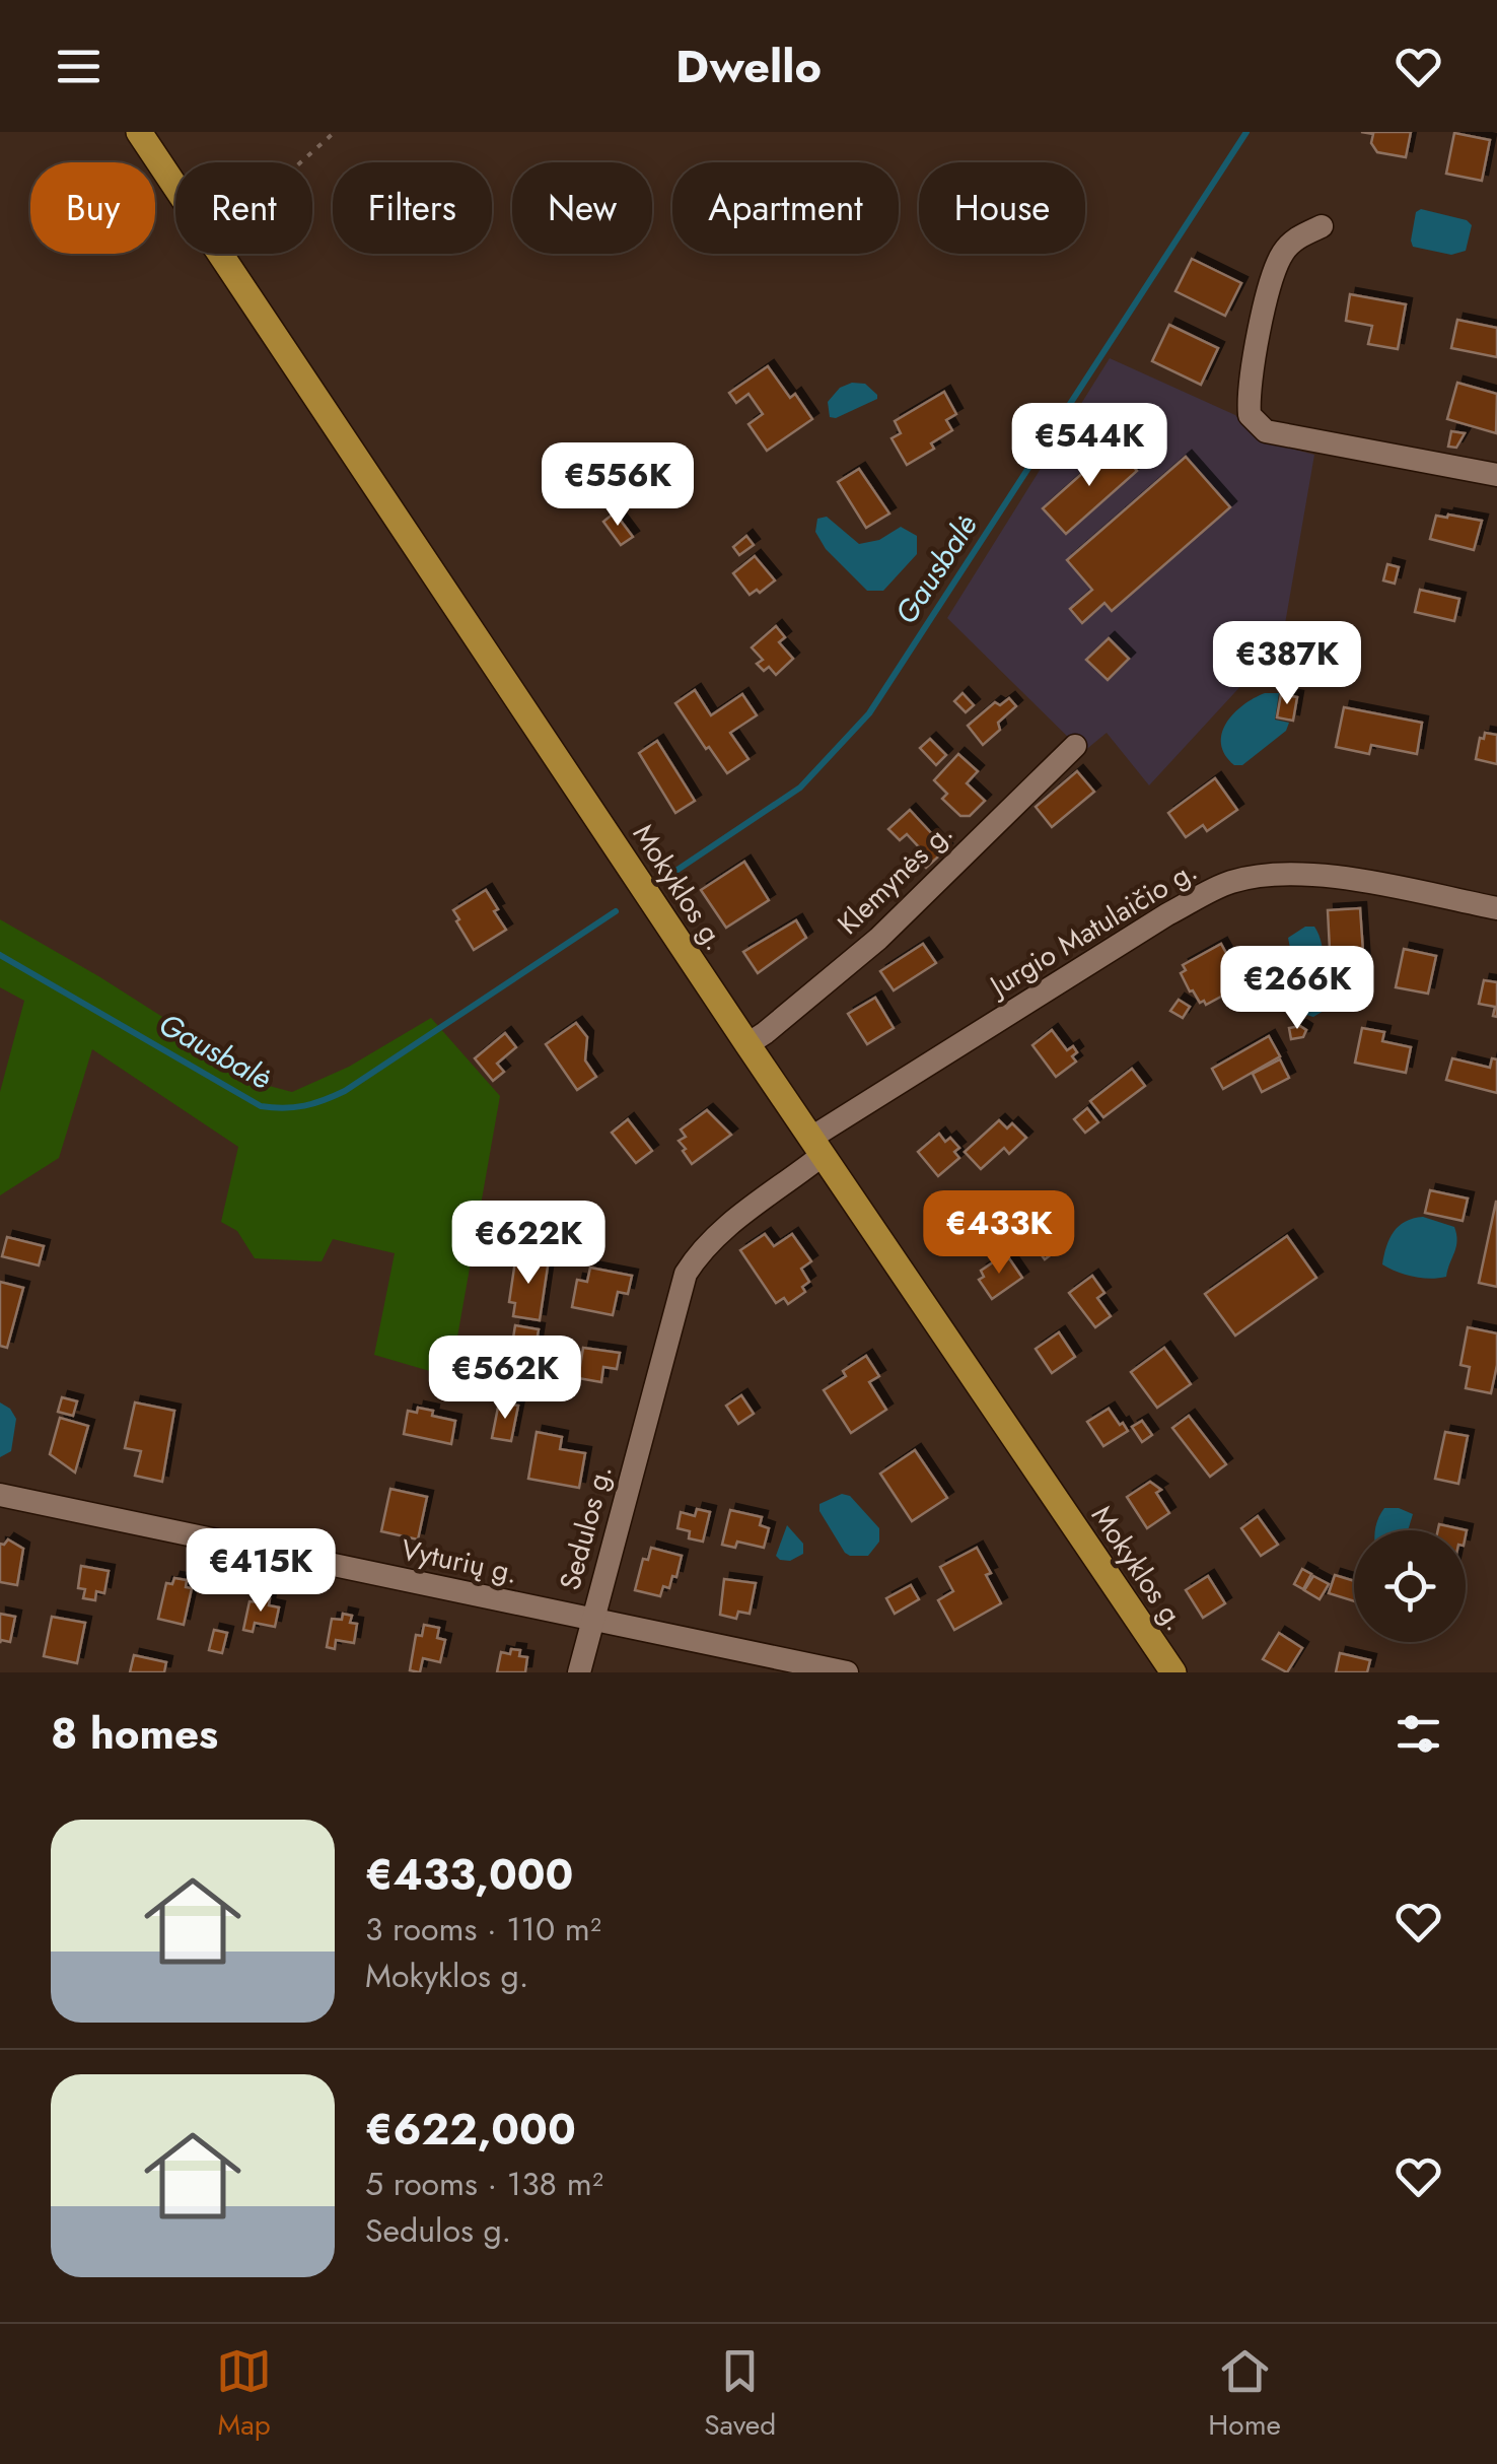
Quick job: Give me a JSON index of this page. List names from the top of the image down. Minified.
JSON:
{"streets":{"main road":["Mokyklos g."],"street":["Klemynės g.","Jurgio Matulaičio g.","Sedulos g.","Vyturių g."]},"crossings":[["Klemynės g.","Mokyklos g."],["Mokyklos g.","Jurgio Matulaičio g."],["Mokyklos g.","Sedulos g."],["Jurgio Matulaičio g.","Sedulos g."],["Sedulos g.","Vyturių g."]],"water":["Gausbalė"],"page":{"header":"Dwello","chip":["Buy","Rent","Filters","New","Apartment","House"],"price":["€544K","€556K","€387K","€266K","€433K","€622K","€562K","€415K"],"heading":"8 homes","list":[{"name":"€433,000","note":"3 rooms · 110 m² · Mokyklos g."},{"name":"€622,000","note":"5 rooms · 138 m² · Sedulos g."}],"tabs":["Map","Saved","Home"]}}
